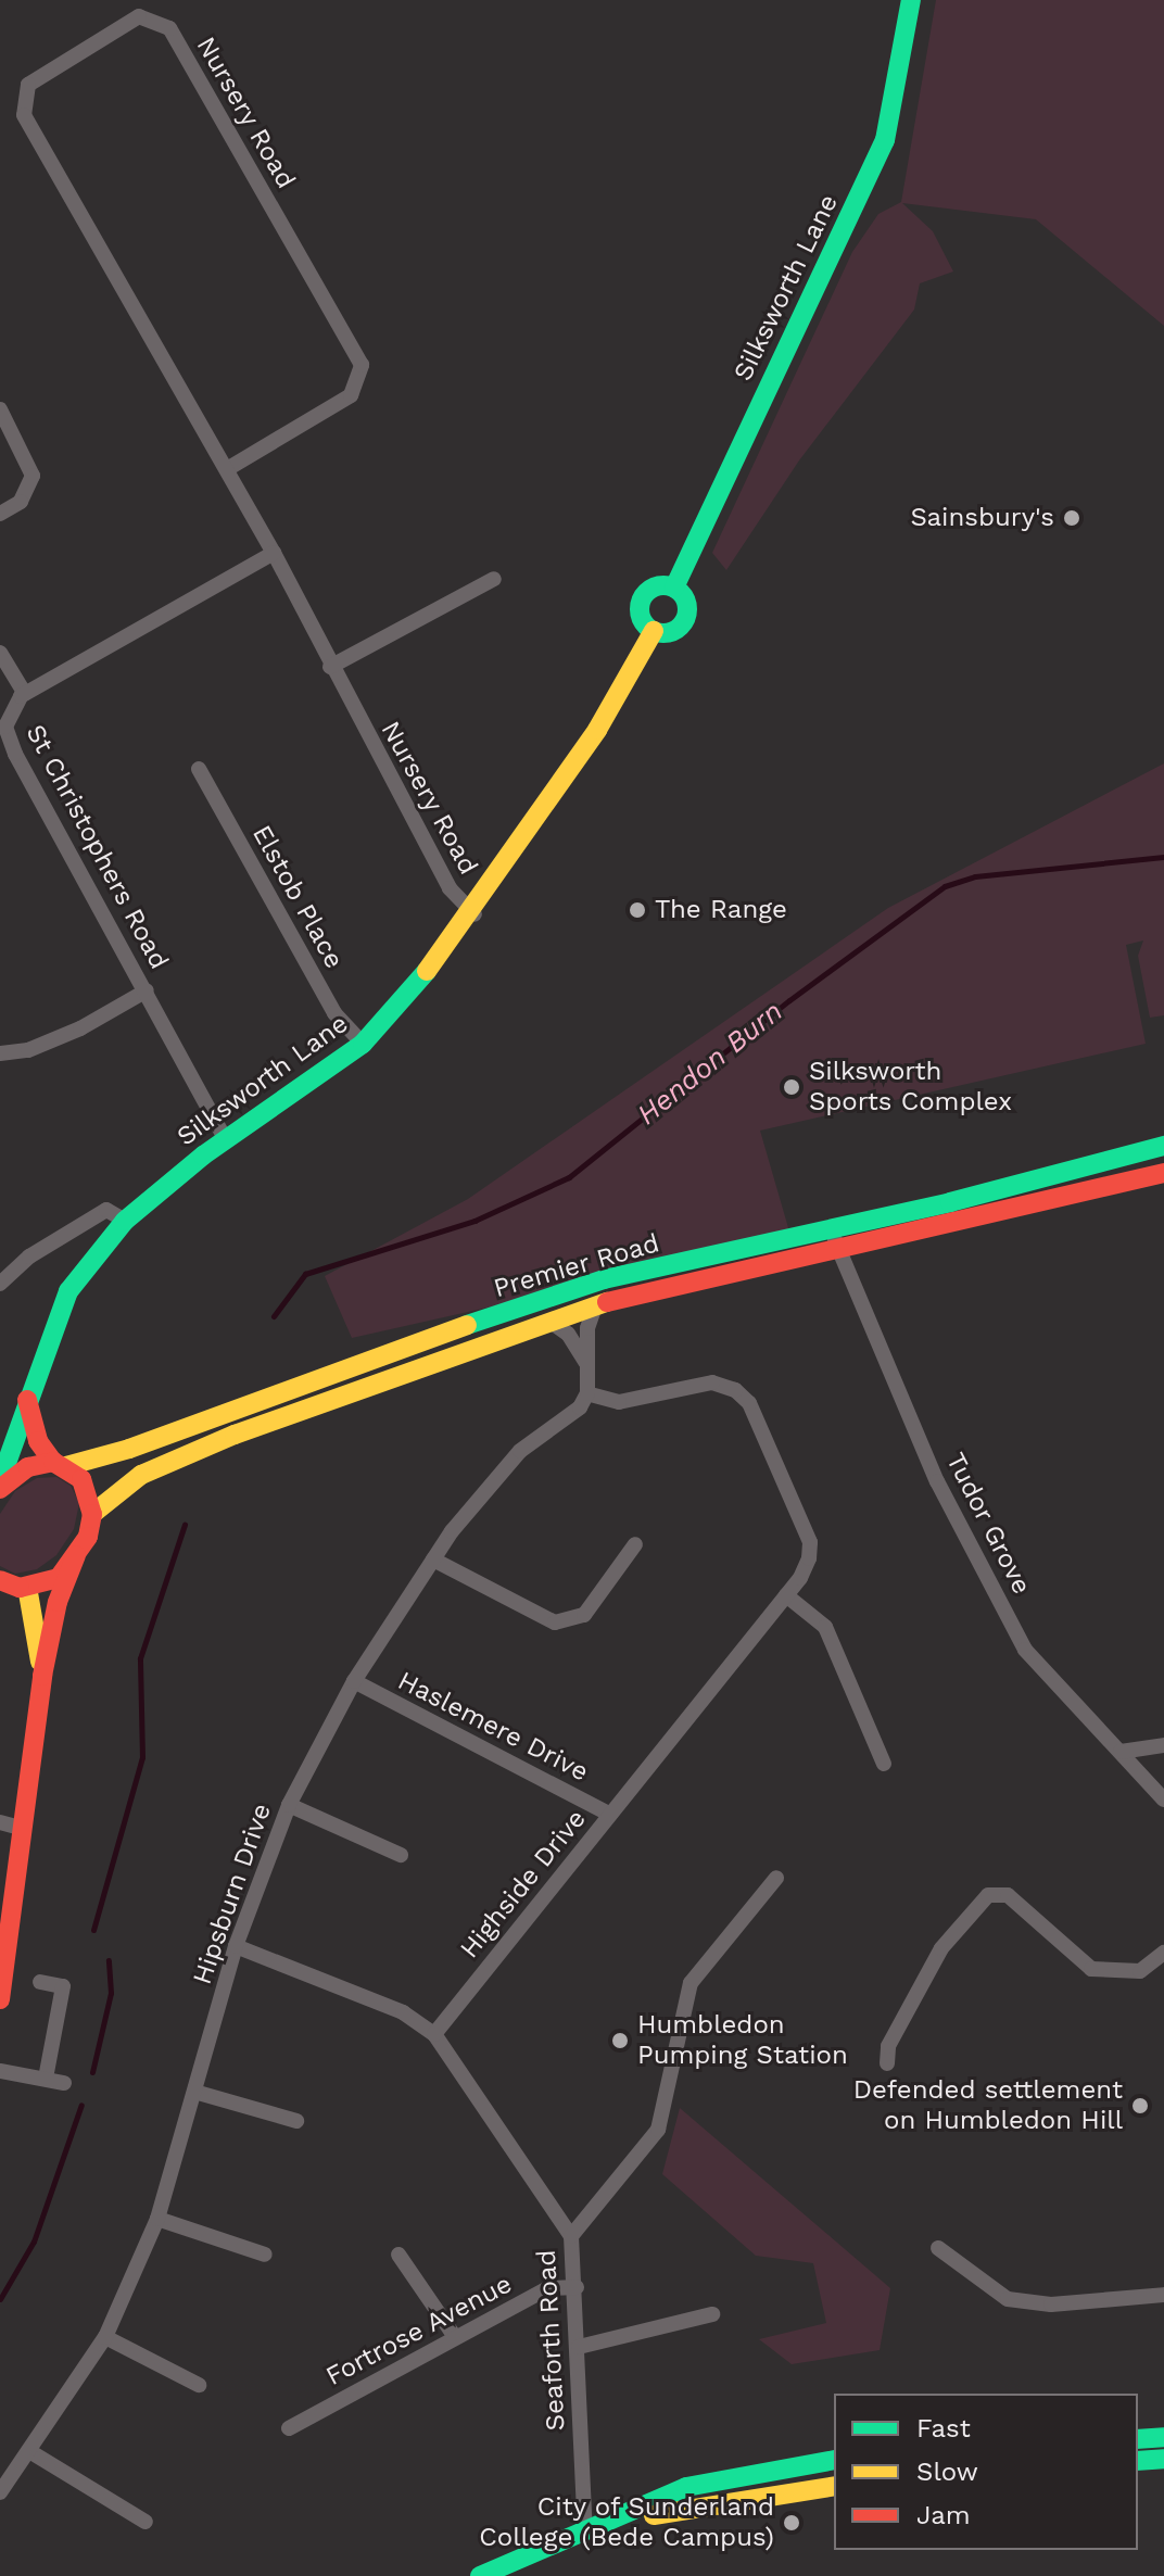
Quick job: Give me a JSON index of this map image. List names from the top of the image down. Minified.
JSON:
{"streets":{"main road":["Silksworth Lane","Premier Road"],"street":["Nursery Road","St Christophers Road","Elstob Place","Tudor Grove","Haslemere Drive","Highside Drive","Hipsburn Drive","Fortrose Avenue","Seaforth Road"]},"crossings":[["Nursery Road","Silksworth Lane"],["Nursery Road","St Christophers Road"],["Silksworth Lane","St Christophers Road"],["Silksworth Lane","Elstob Place"],["Premier Road","Tudor Grove"],["Haslemere Drive","Highside Drive"],["Haslemere Drive","Hipsburn Drive"],["Highside Drive","Hipsburn Drive"],["Highside Drive","Seaforth Road"],["Fortrose Avenue","Seaforth Road"]],"water":["Hendon Burn"],"places":["Sainsbury's","The Range","Silksworth Sports Complex","Humbledon Pumping Station","Defended settlement on Humbledon Hill","City of Sunderland College (Bede Campus)"],"legend":["Fast","Slow","Jam"]}
